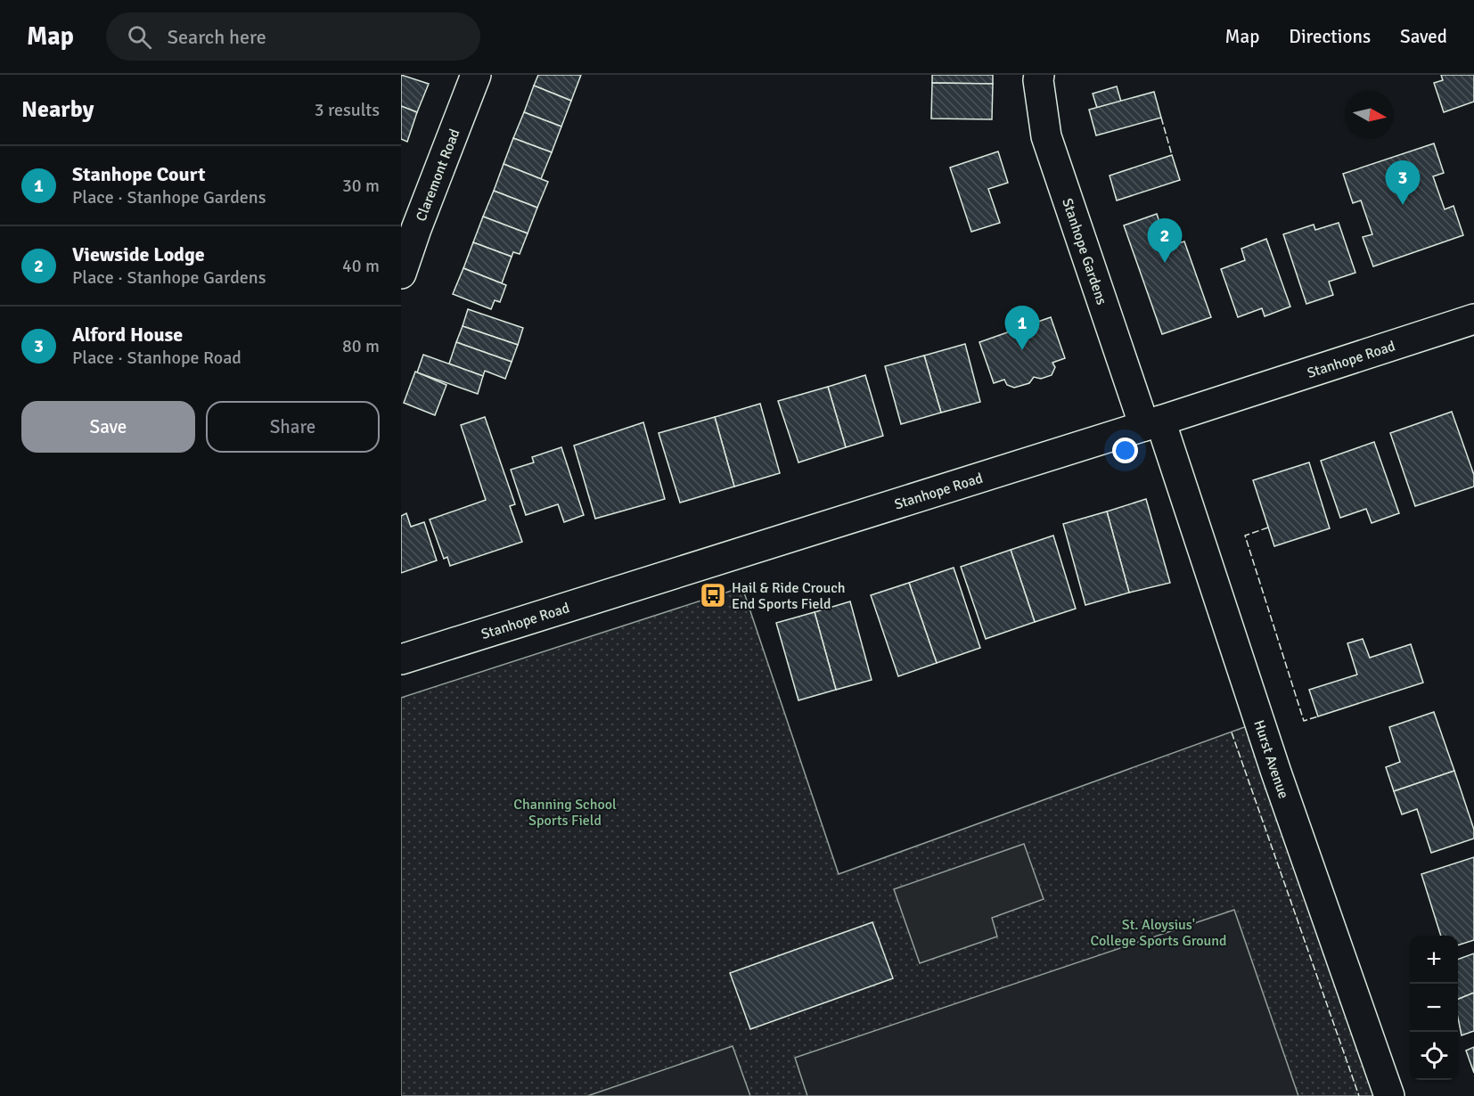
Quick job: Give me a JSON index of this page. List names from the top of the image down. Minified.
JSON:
{"streets":{"street":["Claremont Road","Stanhope Gardens","Stanhope Road","Hurst Avenue"]},"crossings":[["Stanhope Gardens","Stanhope Road"],["Stanhope Gardens","Hurst Avenue"],["Stanhope Road","Hurst Avenue"]],"parks":["Channing School Sports Field","St. Aloysius' College Sports Ground"],"places":{"bus stop":["Hail & Ride Crouch End Sports Field"]},"north":"right","page":{"header":"Map","search":"Search here","nav":["Map","Directions","Saved"],"heading":["Nearby","3 results"],"list":[{"mark":"1","name":"Stanhope Court","note":"Place · Stanhope Gardens","value":"30 m"},{"mark":"2","name":"Viewside Lodge","note":"Place · Stanhope Gardens","value":"40 m"},{"mark":"3","name":"Alford House","note":"Place · Stanhope Road","value":"80 m"}],"pins":["3","2","1"],"buttons":["Save","Share"],"map_buttons":["+","−"]}}
